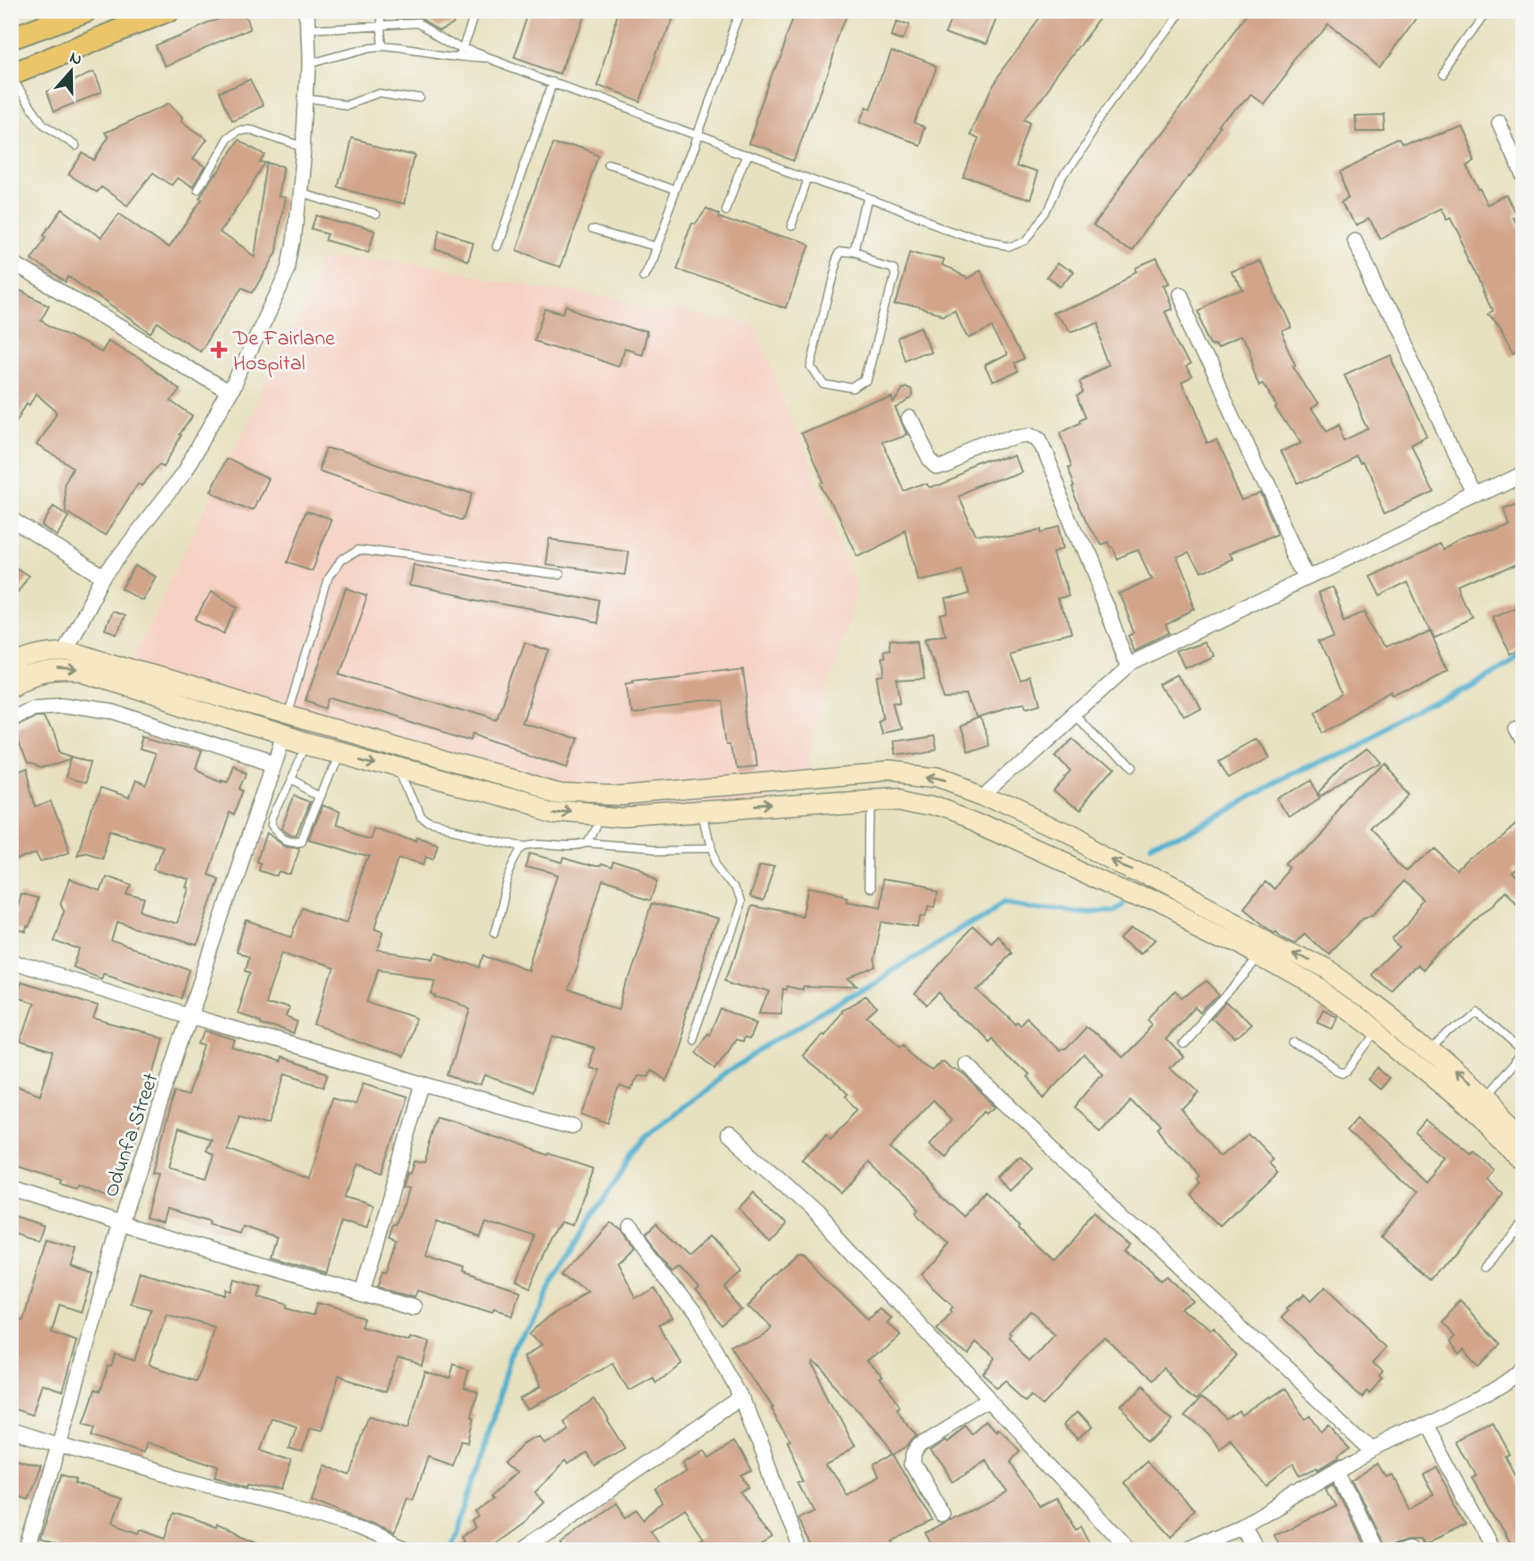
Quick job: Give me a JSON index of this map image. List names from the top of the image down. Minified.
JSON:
{"streets":{"street":["Odunfa Street"]},"places":{"health":["De Fairlane Hospital"]},"north":"top"}
